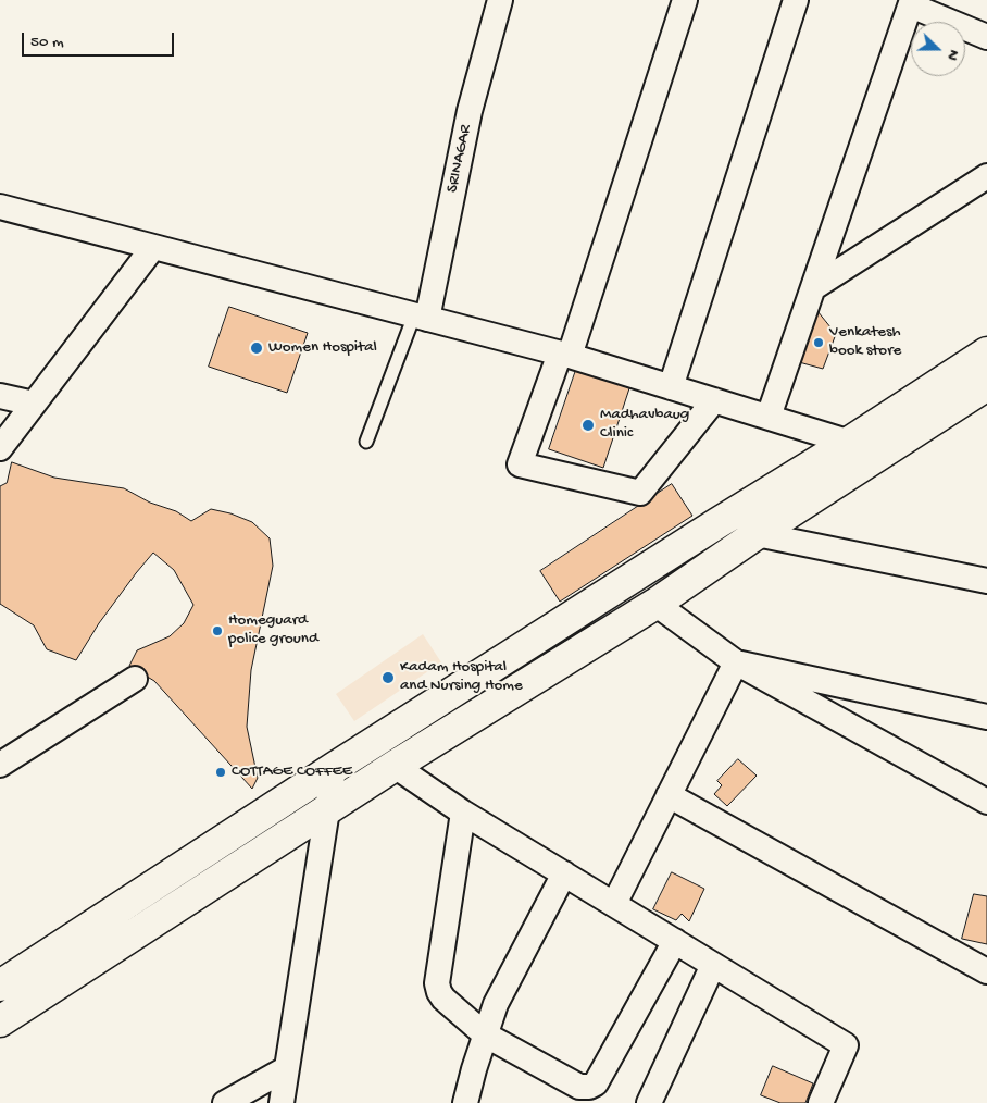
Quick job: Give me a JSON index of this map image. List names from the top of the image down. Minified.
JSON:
{"streets":{"street":["SRINAGAR"]},"places":["Venkatesh book store","Women Hospital","Madhavbaug Clinic","Homeguard police ground","Kadam Hospital and Nursing Home","COTTAGE COFFEE"],"scale_bar":"50 m","north":"right"}
